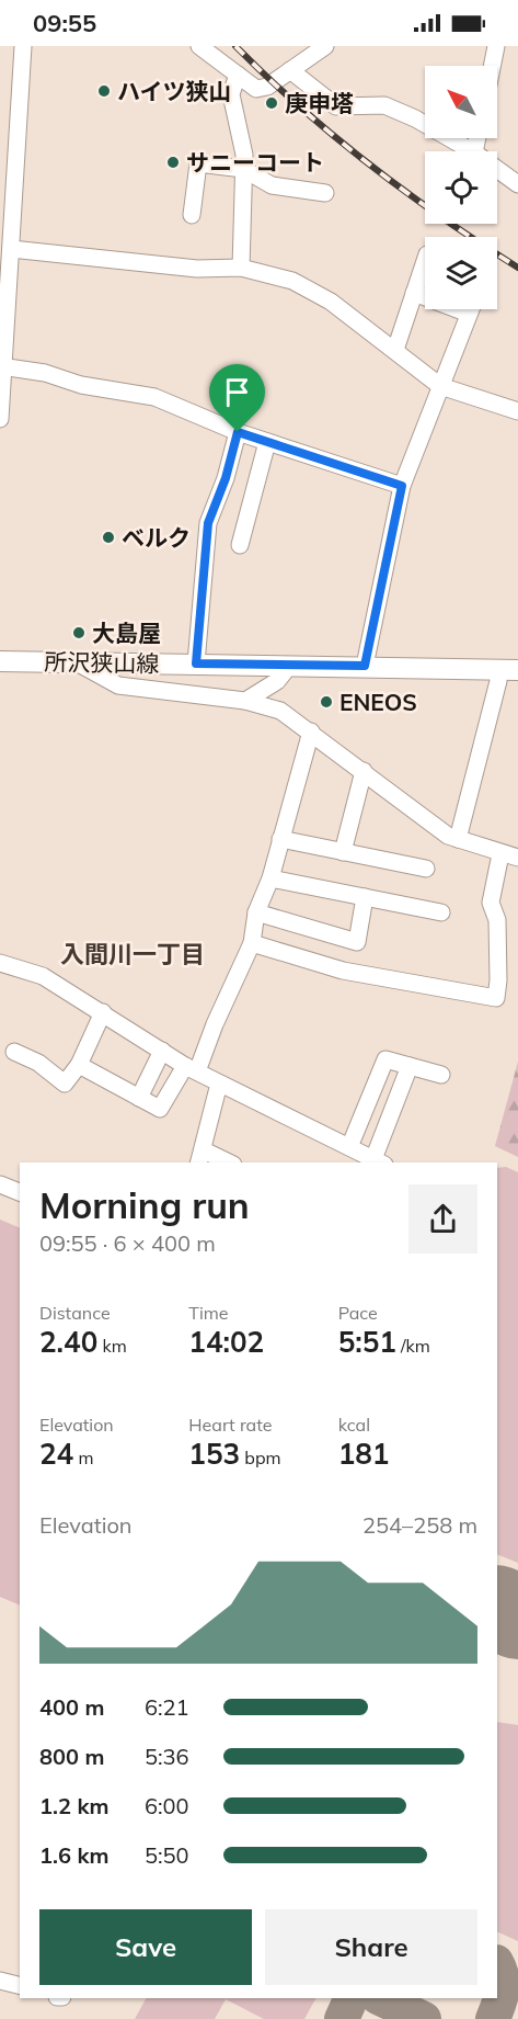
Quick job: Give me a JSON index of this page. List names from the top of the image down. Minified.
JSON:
{"streets":{"main road":["所沢狭山線"]},"districts":["入間川一丁目"],"places":["ハイツ狭山","庚申塔","サニーコート","ベルク","大島屋","ENEOS"],"north":"top left","page":{"status":"09:55","heading":["Morning run","09:55 · 6 × 400 m"],"stats":[["Distance","2.40 km"],["Time","14:02"],["Pace","5:51 /km"],["Elevation","24 m"],["Heart rate","153 bpm"],["kcal","181"]],"chart":["Elevation","254–258 m"],"list":[{"name":"400 m","note":"6:21"},{"name":"800 m","note":"5:36"},{"name":"1.2 km","note":"6:00"},{"name":"1.6 km","note":"5:50"}],"buttons":["Save","Share"]}}
